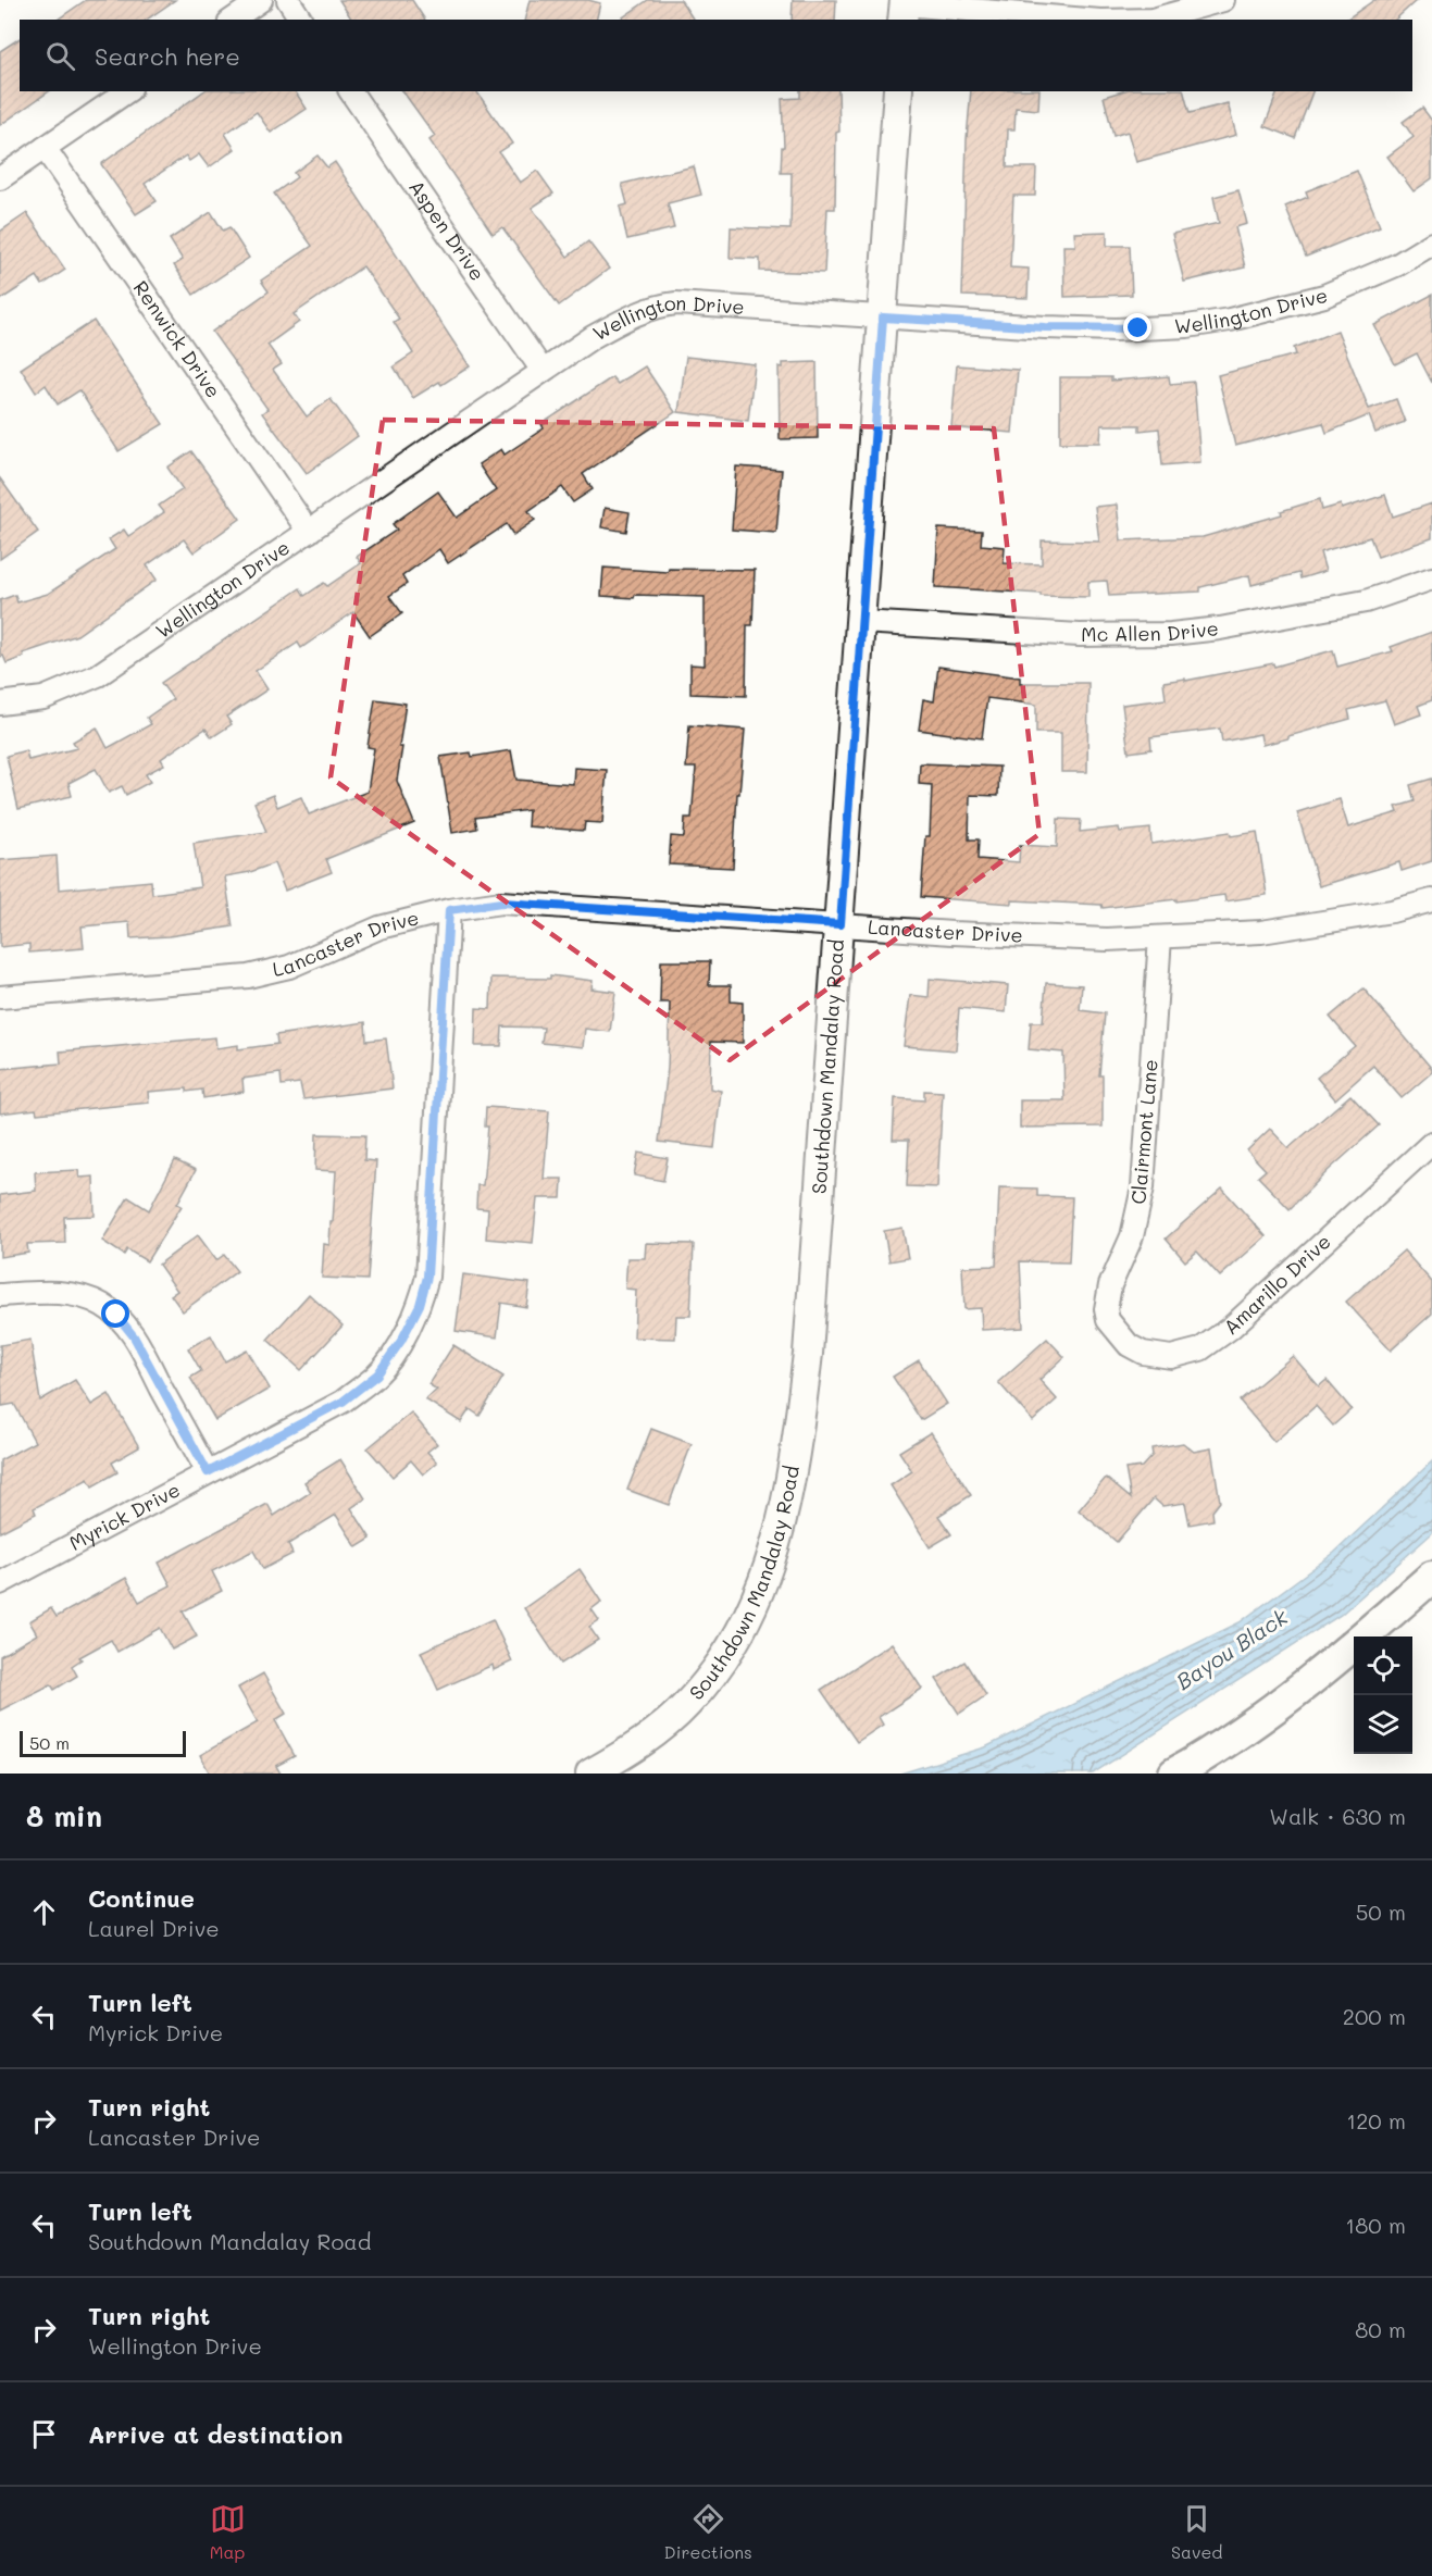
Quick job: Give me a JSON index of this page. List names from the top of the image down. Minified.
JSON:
{"streets":{"street":["Aspen Drive","Wellington Drive","Renwick Drive","Mc Allen Drive","Lancaster Drive","Southdown Mandalay Road","Clairmont Lane","Amarillo Drive","Myrick Drive"]},"crossings":[["Aspen Drive","Wellington Drive"],["Wellington Drive","Renwick Drive"],["Wellington Drive","Southdown Mandalay Road"],["Mc Allen Drive","Southdown Mandalay Road"],["Lancaster Drive","Southdown Mandalay Road"],["Lancaster Drive","Clairmont Lane"],["Lancaster Drive","Myrick Drive"],["Clairmont Lane","Amarillo Drive"]],"water":["Bayou Black"],"scale_bar":"50 m","page":{"search":"Search here","scale":"50 m","heading":["8 min","Walk · 630 m"],"list":[["Continue","Laurel Drive","50 m"],["Turn left","Myrick Drive","200 m"],["Turn right","Lancaster Drive","120 m"],["Turn left","Southdown Mandalay Road","180 m"],["Turn right","Wellington Drive","80 m"],"Arrive at destination"],"nav":["Map","Directions","Saved"]}}
